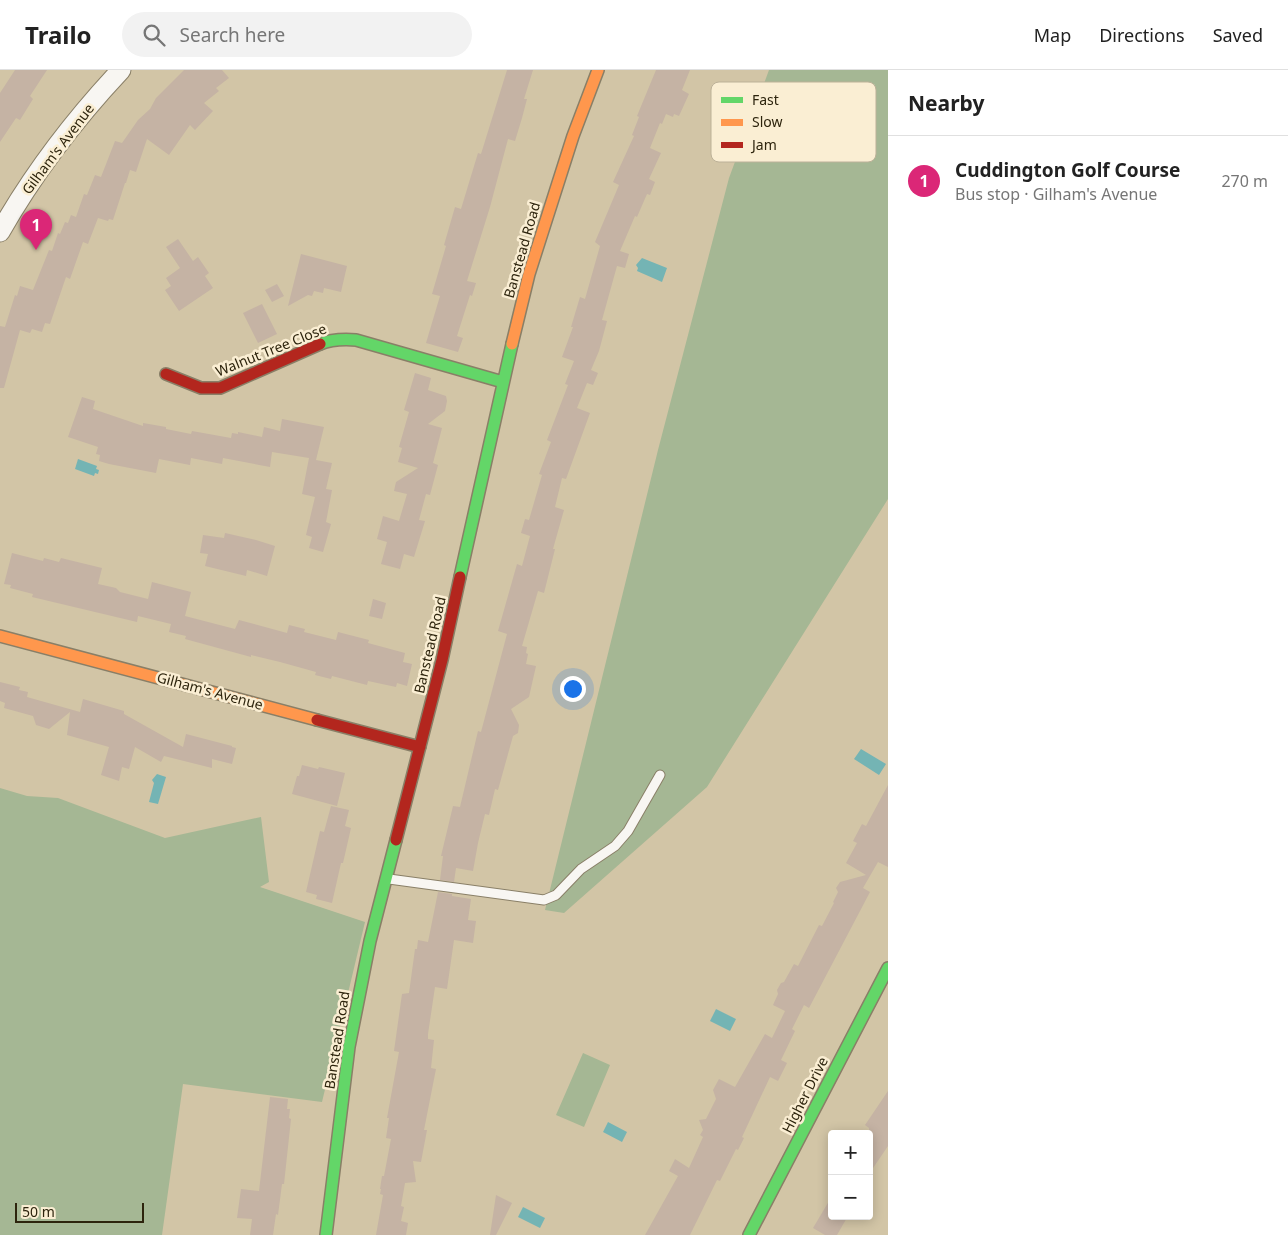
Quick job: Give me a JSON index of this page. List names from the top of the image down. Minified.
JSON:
{"streets":{"street":["Gilham's Avenue","Banstead Road","Walnut Tree Close","Higher Drive"]},"crossings":[["Gilham's Avenue","Banstead Road"],["Banstead Road","Walnut Tree Close"]],"legend":["Fast","Slow","Jam"],"scale_bar":"50 m","page":{"header":"Trailo","search":"Search here","nav":["Map","Directions","Saved"],"heading":"Nearby","list":[{"mark":"1","name":"Cuddington Golf Course","note":"Bus stop · Gilham's Avenue","value":"270 m"}],"pins":"1","map_buttons":["+","−"],"scale":"50 m"}}
